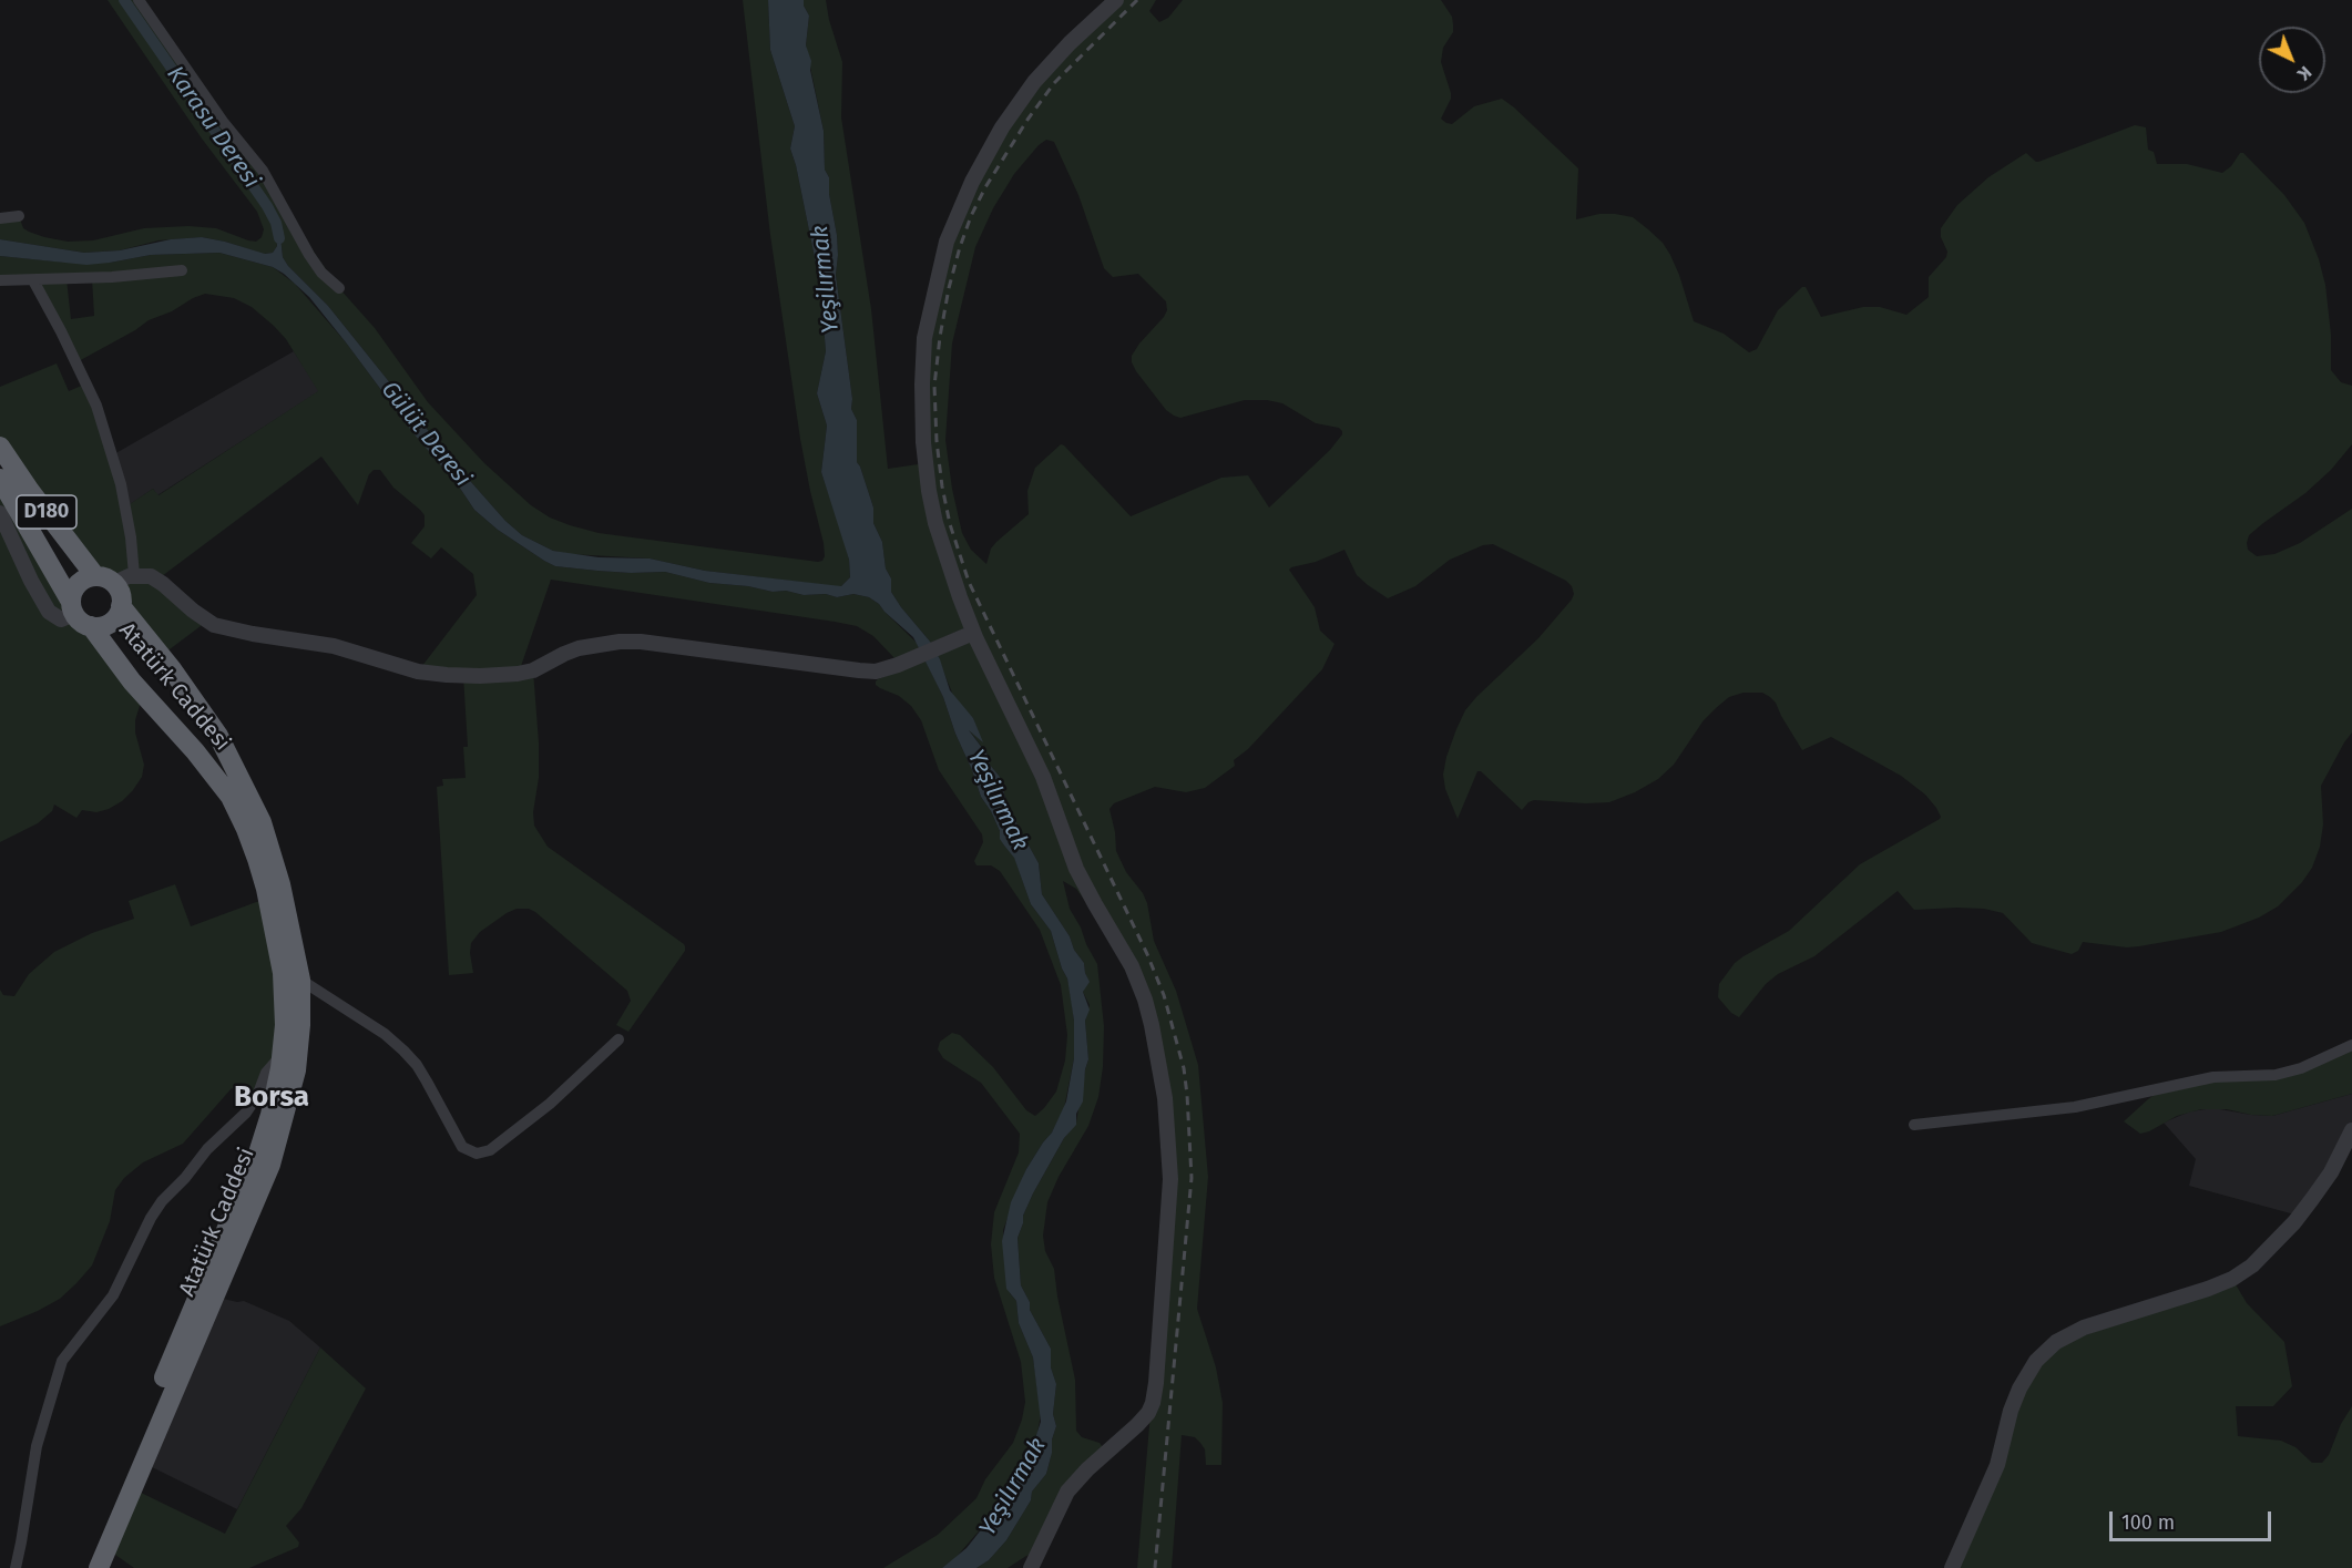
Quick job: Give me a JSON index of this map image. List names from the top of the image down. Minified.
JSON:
{"streets":{"highway":["D180","Atatürk Caddesi"]},"districts":["Borsa"],"water":["Karasu Deresi","Yeşilırmak","Gülüt Deresi"],"scale_bar":"100 m","north":"bottom right"}
